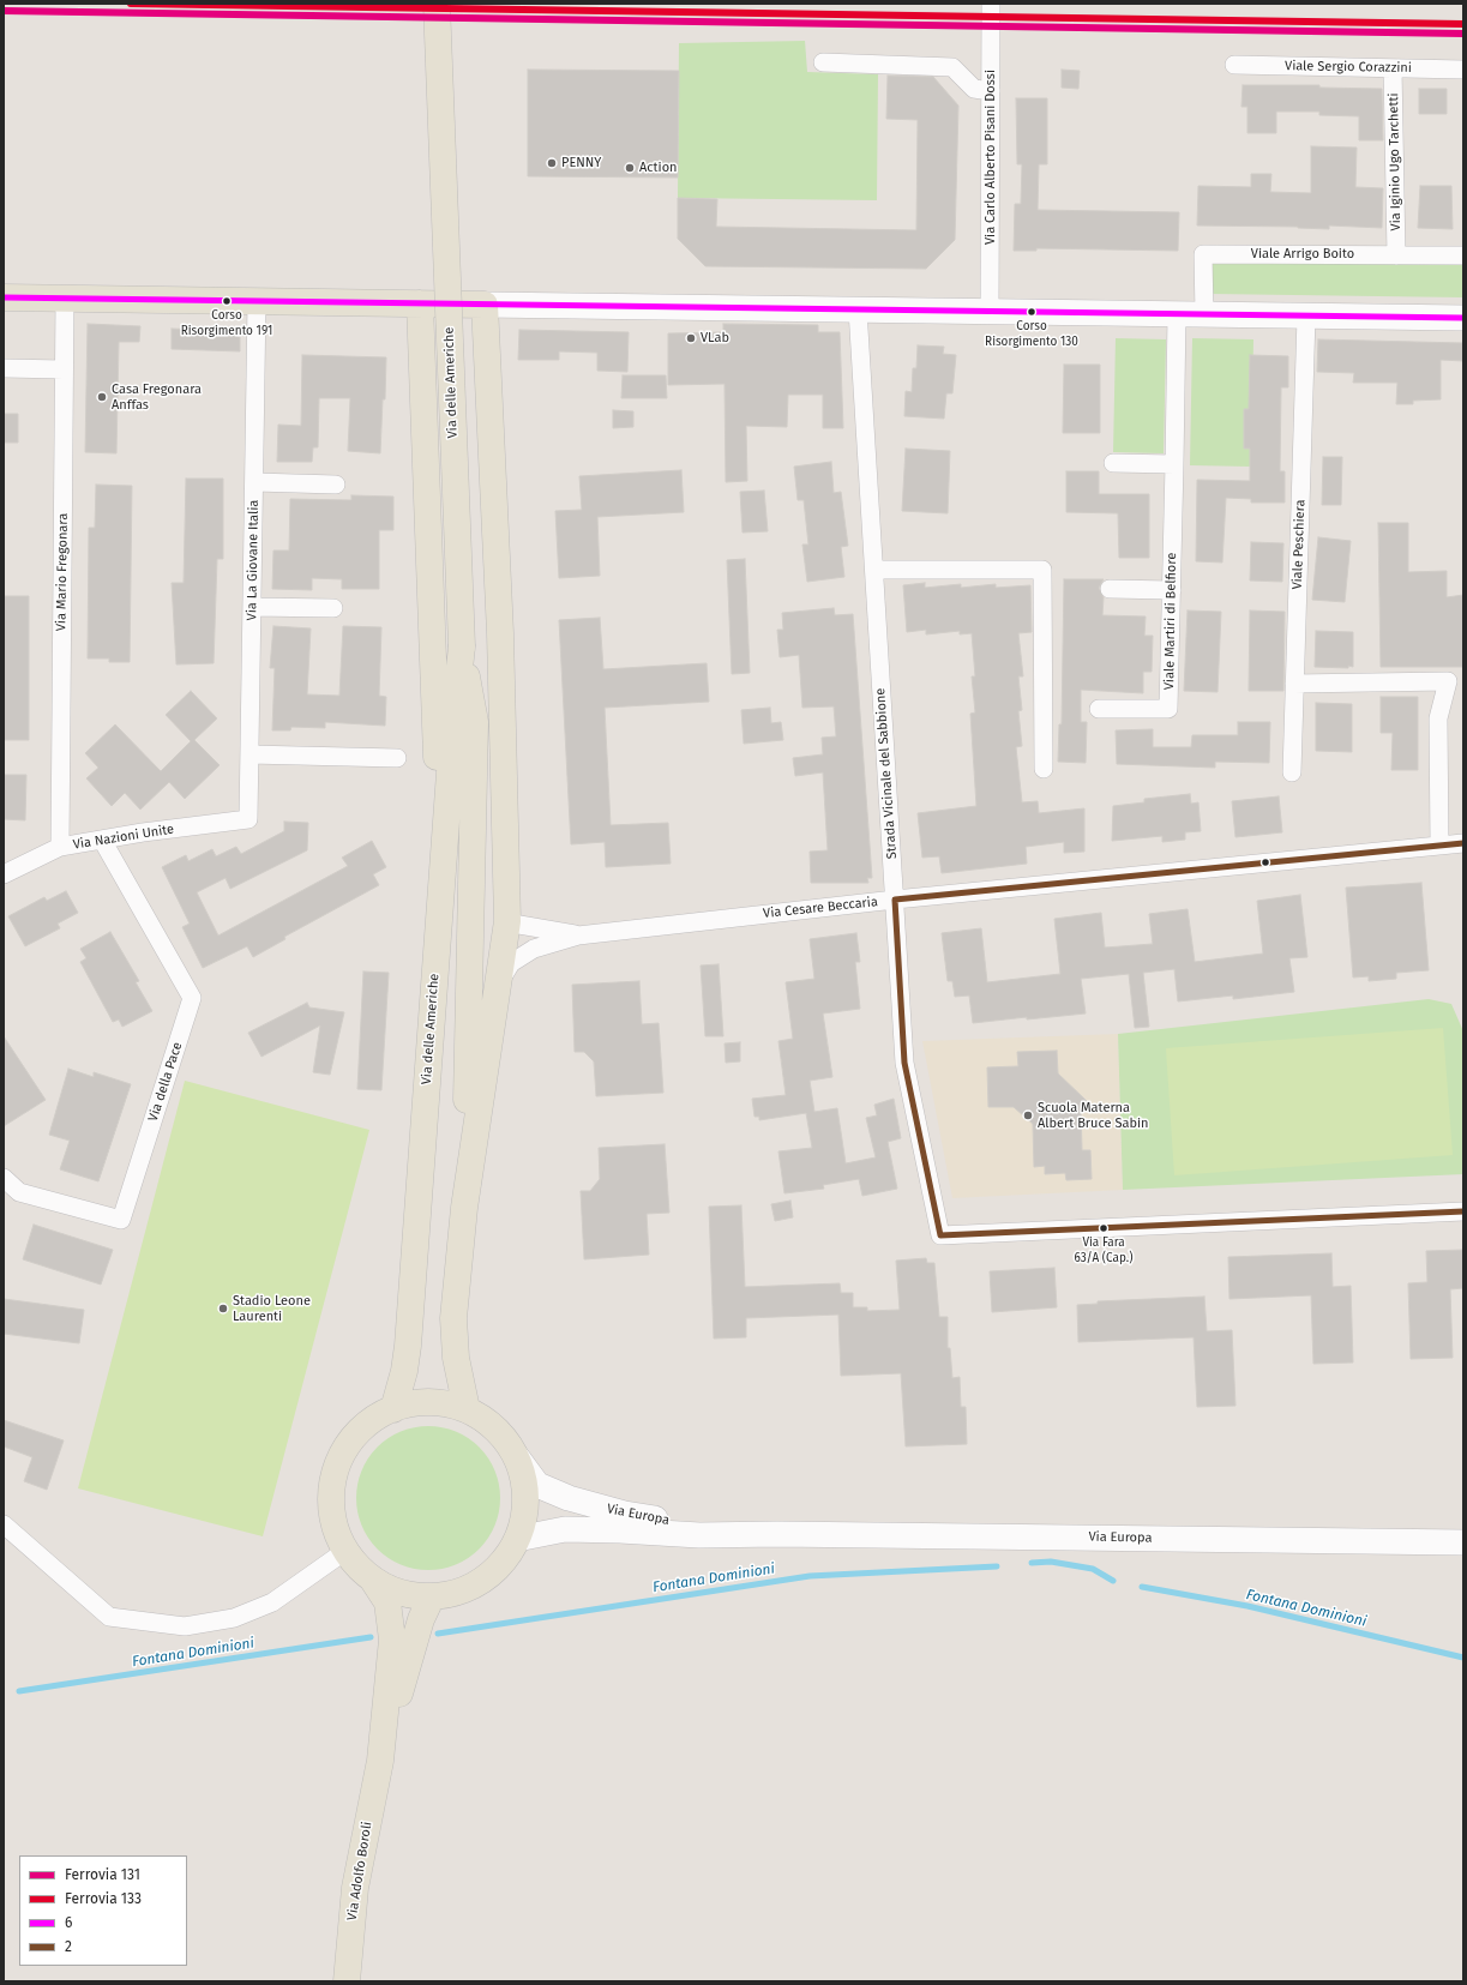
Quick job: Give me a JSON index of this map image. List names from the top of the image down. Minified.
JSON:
{"streets":{"main road":["Via delle Americhe","Via Europa","Via Adolfo Boroli"],"street":["Viale Sergio Corazzini","Via Carlo Alberto Pisani Dossi","Via Iginio Ugo Tarchetti","Viale Arrigo Boito","Viale Peschiera","Via La Giovane Italia","Via Mario Fregonara","Viale Martiri di Belfiore","Strada Vicinale del Sabbione","Via Nazioni Unite","Via Cesare Beccaria","Via della Pace"]},"crossings":[["Viale Sergio Corazzini","Via Iginio Ugo Tarchetti"],["Via Iginio Ugo Tarchetti","Viale Arrigo Boito"],["Via La Giovane Italia","Via Nazioni Unite"],["Via Mario Fregonara","Via Nazioni Unite"],["Strada Vicinale del Sabbione","Via Cesare Beccaria"],["Via Nazioni Unite","Via della Pace"]],"water":["Fontana Dominioni"],"places":["PENNY","Action","Corso Risorgimento 191","Corso Risorgimento 130","VLab","Casa Fregonara Anffas","Scuola Materna Albert Bruce Sabin","Via Fara 63/A (Cap.)","Stadio Leone Laurenti"],"lines":["rail line 133","rail line 131","transit line 6","transit line 2"],"legend":["Ferrovia 131","Ferrovia 133","6","2"]}
